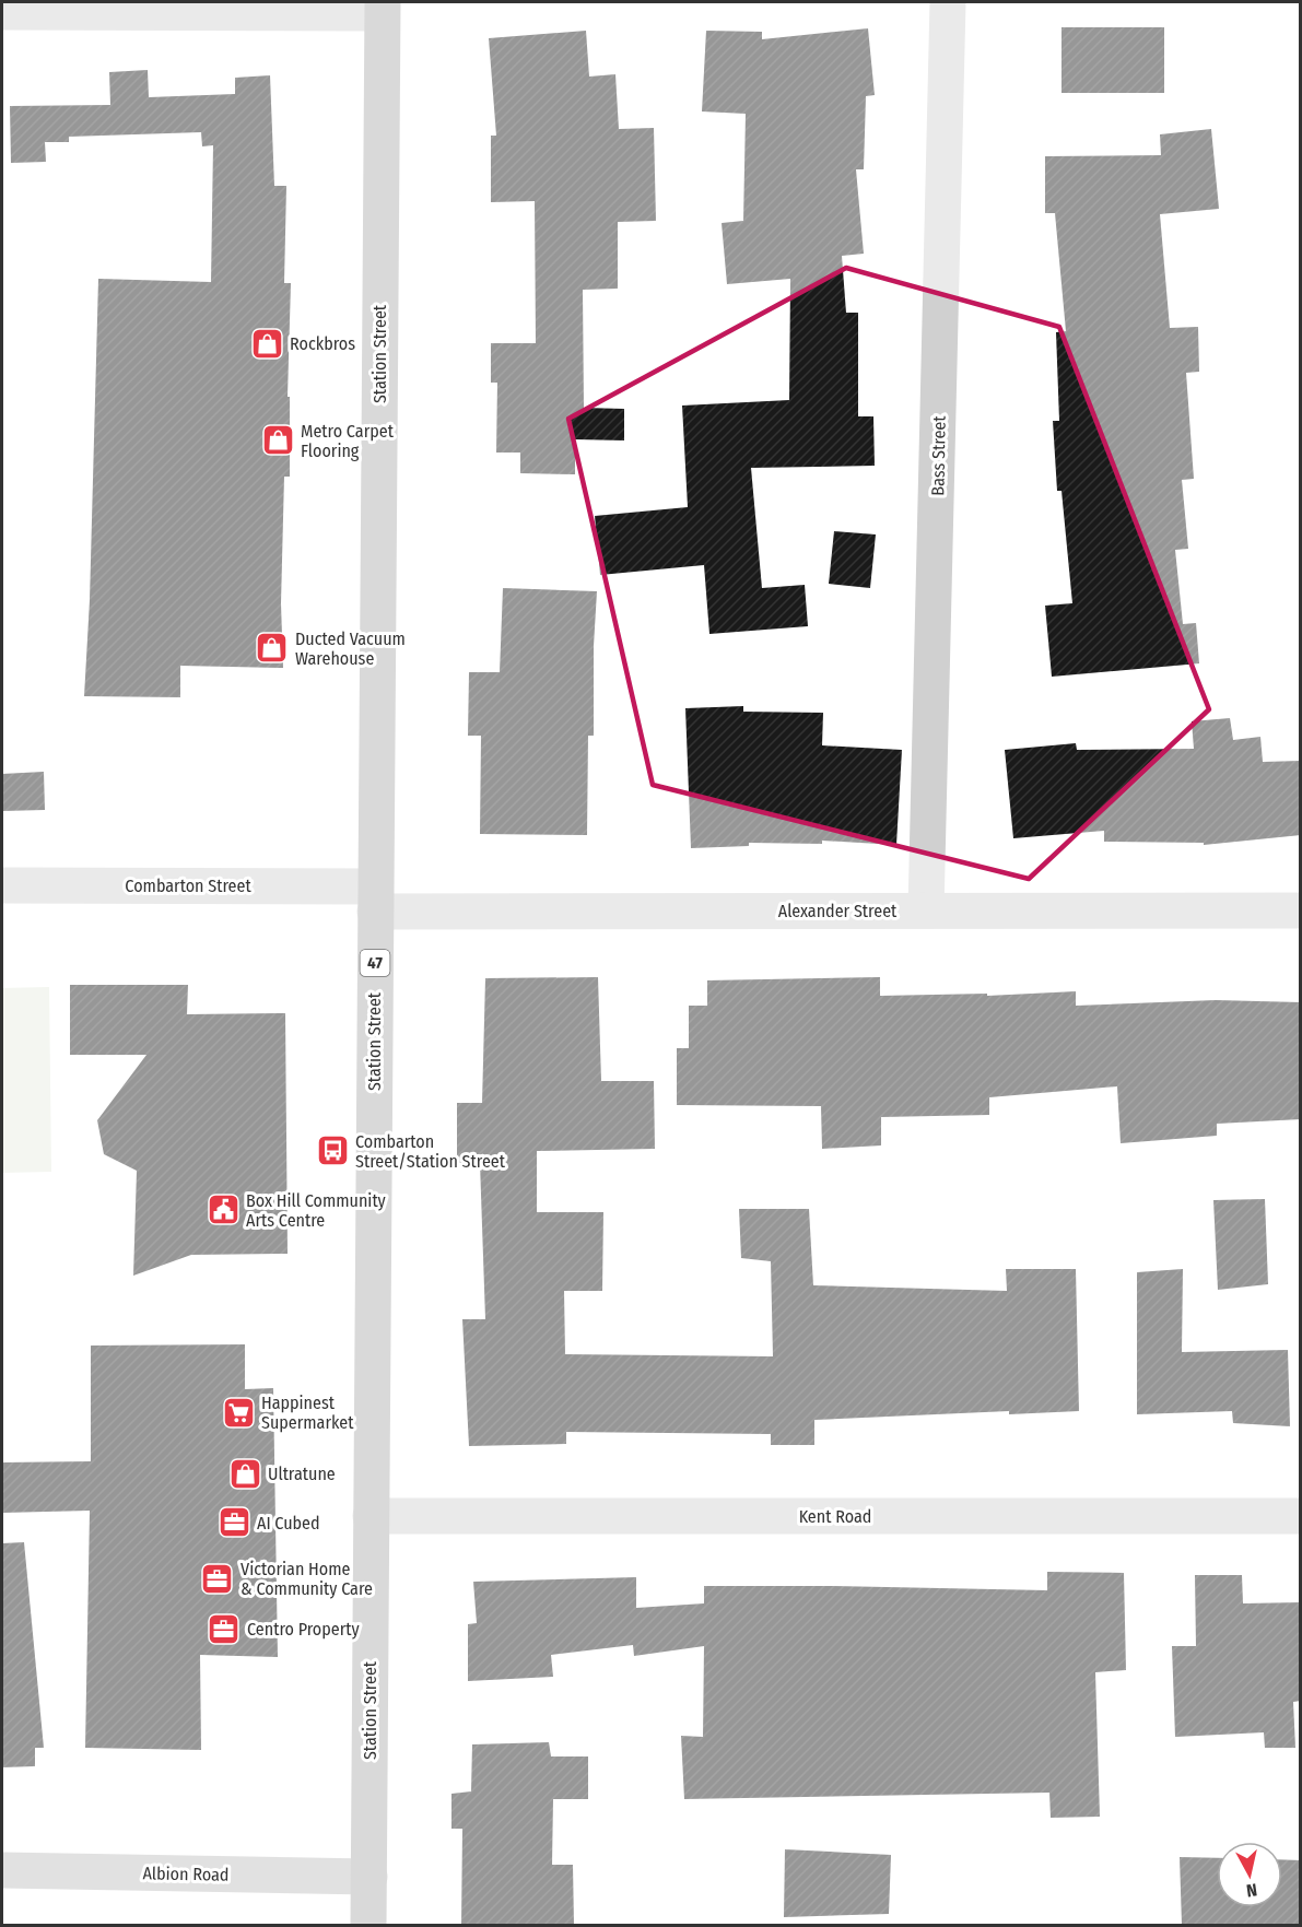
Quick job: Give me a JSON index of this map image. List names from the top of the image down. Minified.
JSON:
{"streets":{"main road":["Station Street","47"],"street":["Bass Street","Combarton Street","Alexander Street","Kent Road","Albion Road"]},"crossings":[["Station Street","Combarton Street"],["Station Street","Alexander Street"],["Station Street","Kent Road"],["Station Street","Albion Road"],["Bass Street","Alexander Street"],["Combarton Street","Alexander Street"]],"places":{"shop":["Rockbros","Metro Carpet Flooring","Ducted Vacuum Warehouse","Ultratune"],"bus stop":["Combarton Street/Station Street"],"public building":["Box Hill Community Arts Centre"],"supermarket":["Happinest Supermarket"],"office":["AI Cubed","Victorian Home & Community Care","Centro Property"]},"north":"bottom"}
